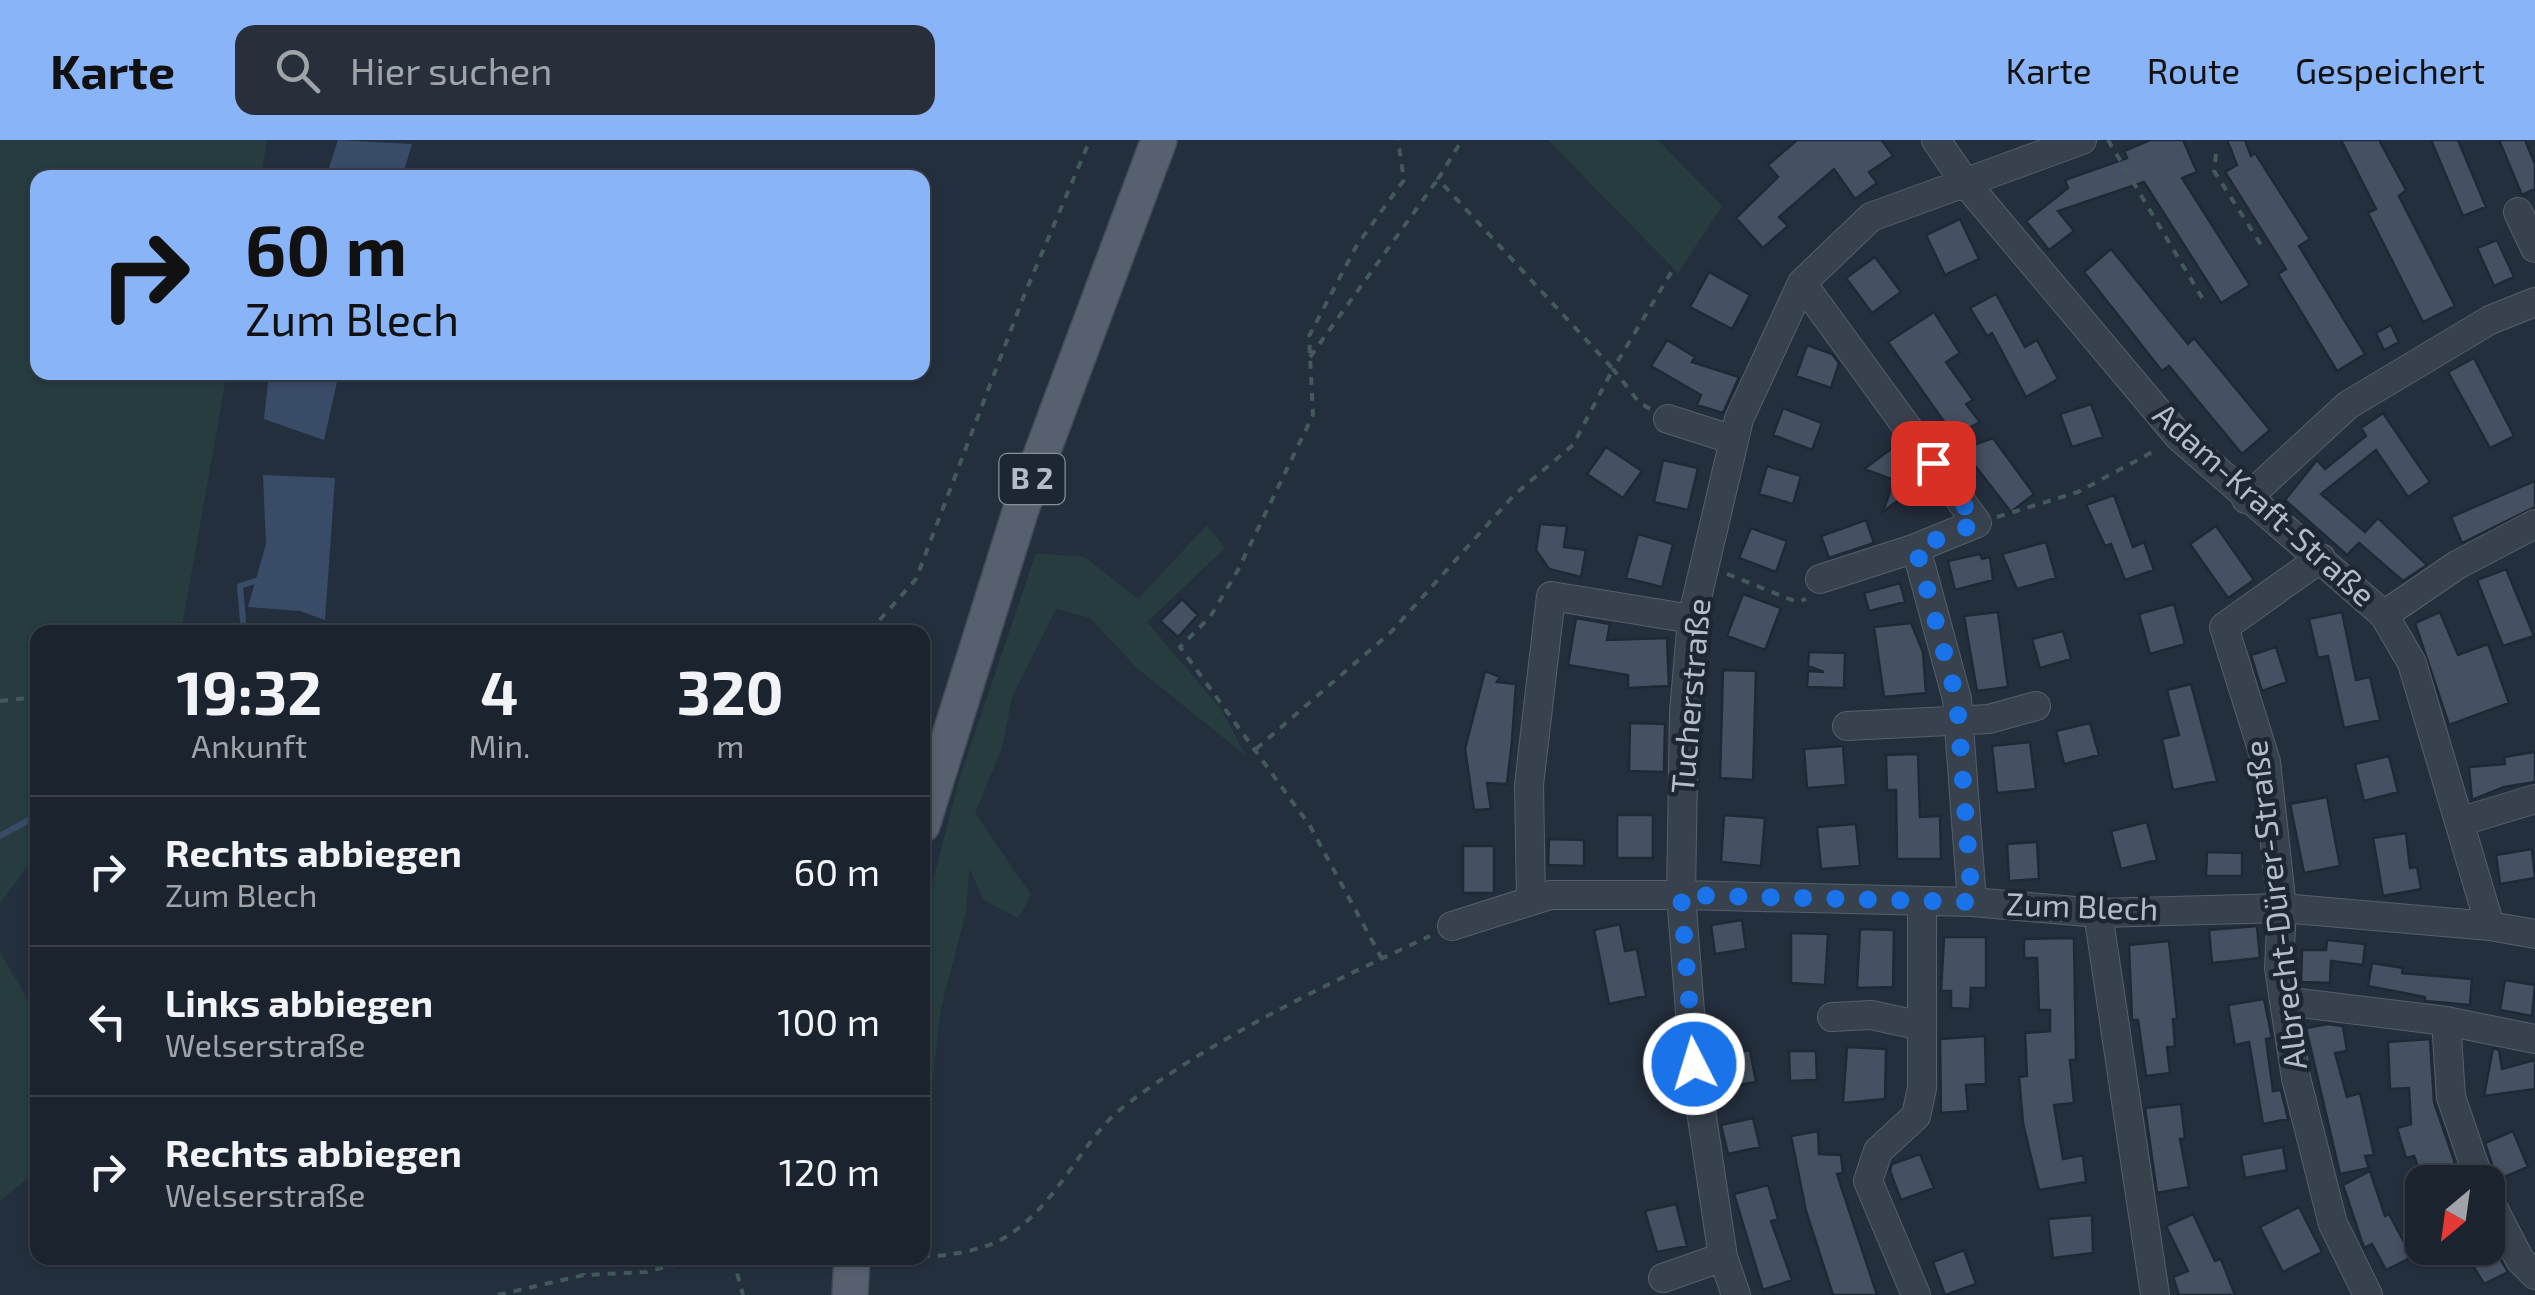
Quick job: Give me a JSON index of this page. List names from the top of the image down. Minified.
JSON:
{"streets":{"main road":["B 2"],"street":["Adam-Kraft-Straße","Tucherstraße","Albrecht-Dürer-Straße","Zum Blech"]},"crossings":[["Adam-Kraft-Straße","Tucherstraße"],["Adam-Kraft-Straße","Albrecht-Dürer-Straße"],["Adam-Kraft-Straße","Zum Blech"],["Tucherstraße","Zum Blech"],["Albrecht-Dürer-Straße","Zum Blech"]],"north":"bottom left","page":{"header":"Karte","search":"Hier suchen","nav":["Karte","Route","Gespeichert"],"turn":["60 m","Zum Blech"],"eta":["19:32","Ankunft","4","Min.","320","m"],"list":[{"name":"Rechts abbiegen","note":"Zum Blech","value":"60 m"},{"name":"Links abbiegen","note":"Welserstraße","value":"100 m"},{"name":"Rechts abbiegen","note":"Welserstraße","value":"120 m"}]}}
